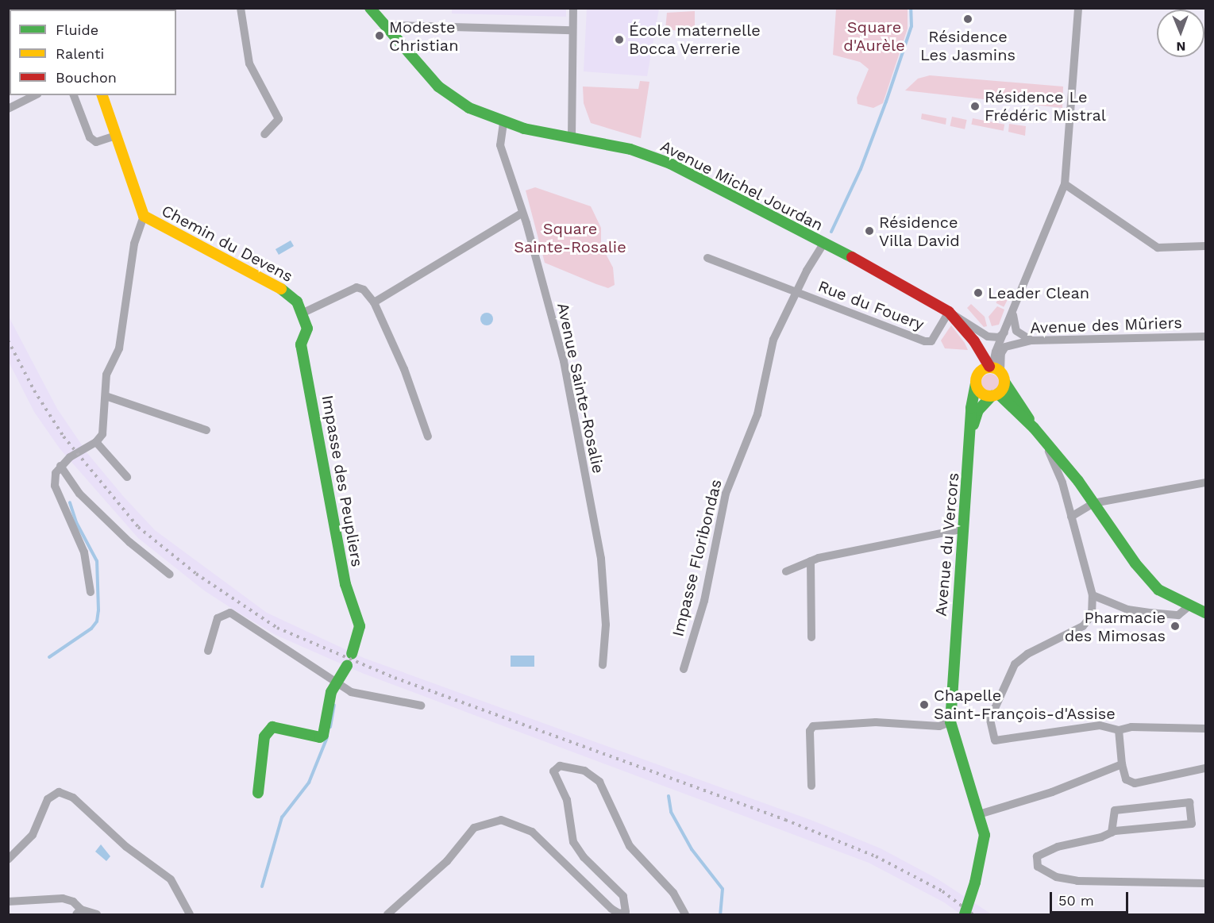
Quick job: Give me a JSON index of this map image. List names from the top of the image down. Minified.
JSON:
{"streets":{"street":["Avenue Michel Jourdan","Chemin du Devens","Rue du Fouery","Avenue des Mûriers","Avenue Sainte-Rosalie","Impasse des Peupliers","Avenue du Vercors","Impasse Floribondas"]},"crossings":[["Avenue Michel Jourdan","Rue du Fouery"],["Avenue Michel Jourdan","Avenue des Mûriers"],["Avenue Michel Jourdan","Avenue Sainte-Rosalie"],["Avenue Michel Jourdan","Avenue du Vercors"],["Avenue Michel Jourdan","Impasse Floribondas"],["Chemin du Devens","Impasse des Peupliers"],["Rue du Fouery","Impasse Floribondas"],["Avenue des Mûriers","Avenue du Vercors"]],"parks":["Square d'Aurèle","Square Sainte-Rosalie"],"places":["Résidence Les Jasmins","Modeste Christian","École maternelle Bocca Verrerie","Résidence Le Frédéric Mistral","Résidence Villa David","Leader Clean","Pharmacie des Mimosas","Chapelle Saint-François-d'Assise"],"legend":["Fluide","Ralenti","Bouchon"],"scale_bar":"50 m","north":"bottom"}
